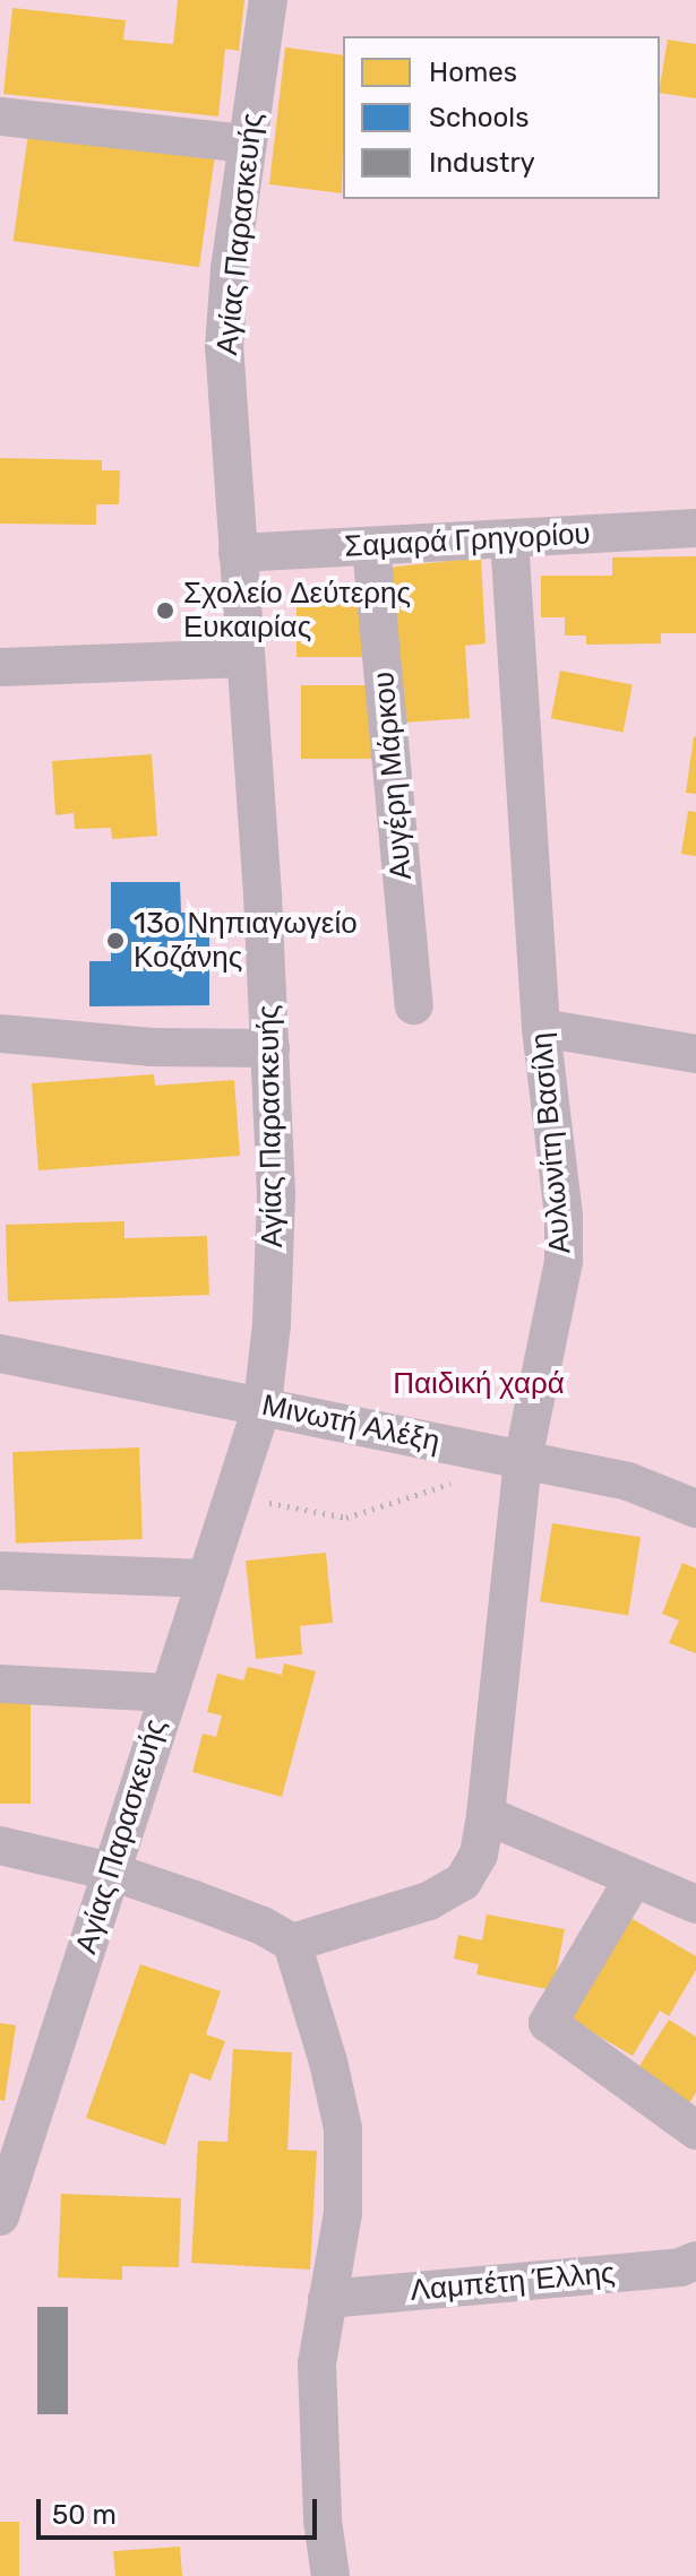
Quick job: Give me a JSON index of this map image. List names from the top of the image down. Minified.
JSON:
{"streets":{"street":["Αγίας Παρασκευής","Σαμαρά Γρηγορίου","Αυγέρη Μάρκου","Αυλωνίτη Βασίλη","Μινωτή Αλέξη","Λαμπέτη Έλλης"]},"crossings":[["Αγίας Παρασκευής","Σαμαρά Γρηγορίου"],["Αγίας Παρασκευής","Μινωτή Αλέξη"],["Σαμαρά Γρηγορίου","Αυγέρη Μάρκου"],["Σαμαρά Γρηγορίου","Αυλωνίτη Βασίλη"],["Αυλωνίτη Βασίλη","Μινωτή Αλέξη"]],"parks":["Παιδική χαρά"],"places":["Σχολείο Δεύτερης Ευκαιρίας","13ο Νηπιαγωγείο Κοζάνης"],"legend":["Homes","Schools","Industry"],"scale_bar":"50 m"}
